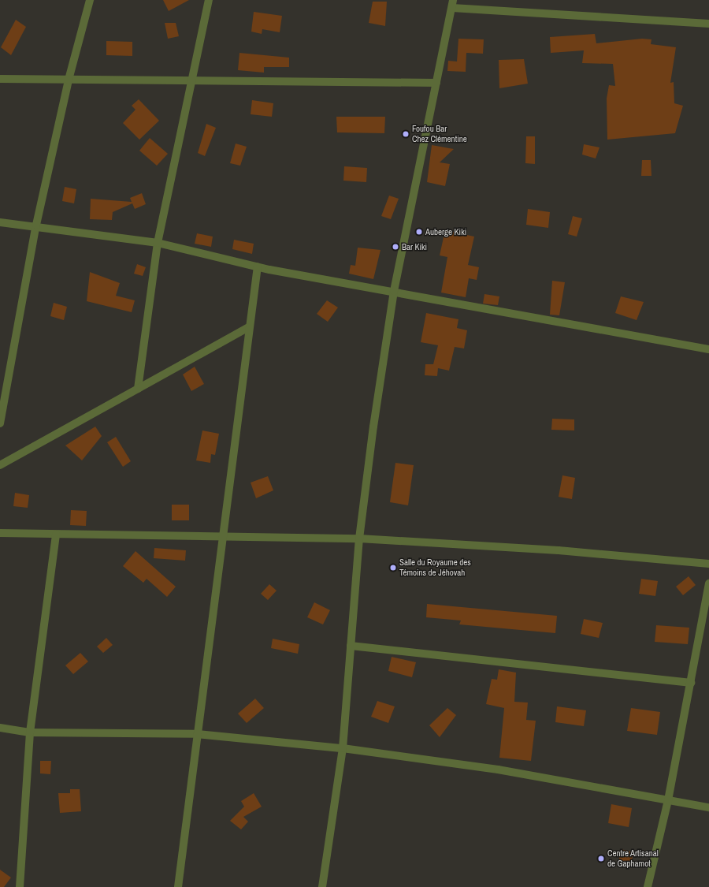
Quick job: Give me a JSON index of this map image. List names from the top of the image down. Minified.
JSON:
{"places":["Foufou Bar Chez Clémentine","Auberge Kiki","Bar Kiki","Salle du Royaume des Témoins de Jéhovah","Centre Artisanal de Gaphamot"]}
